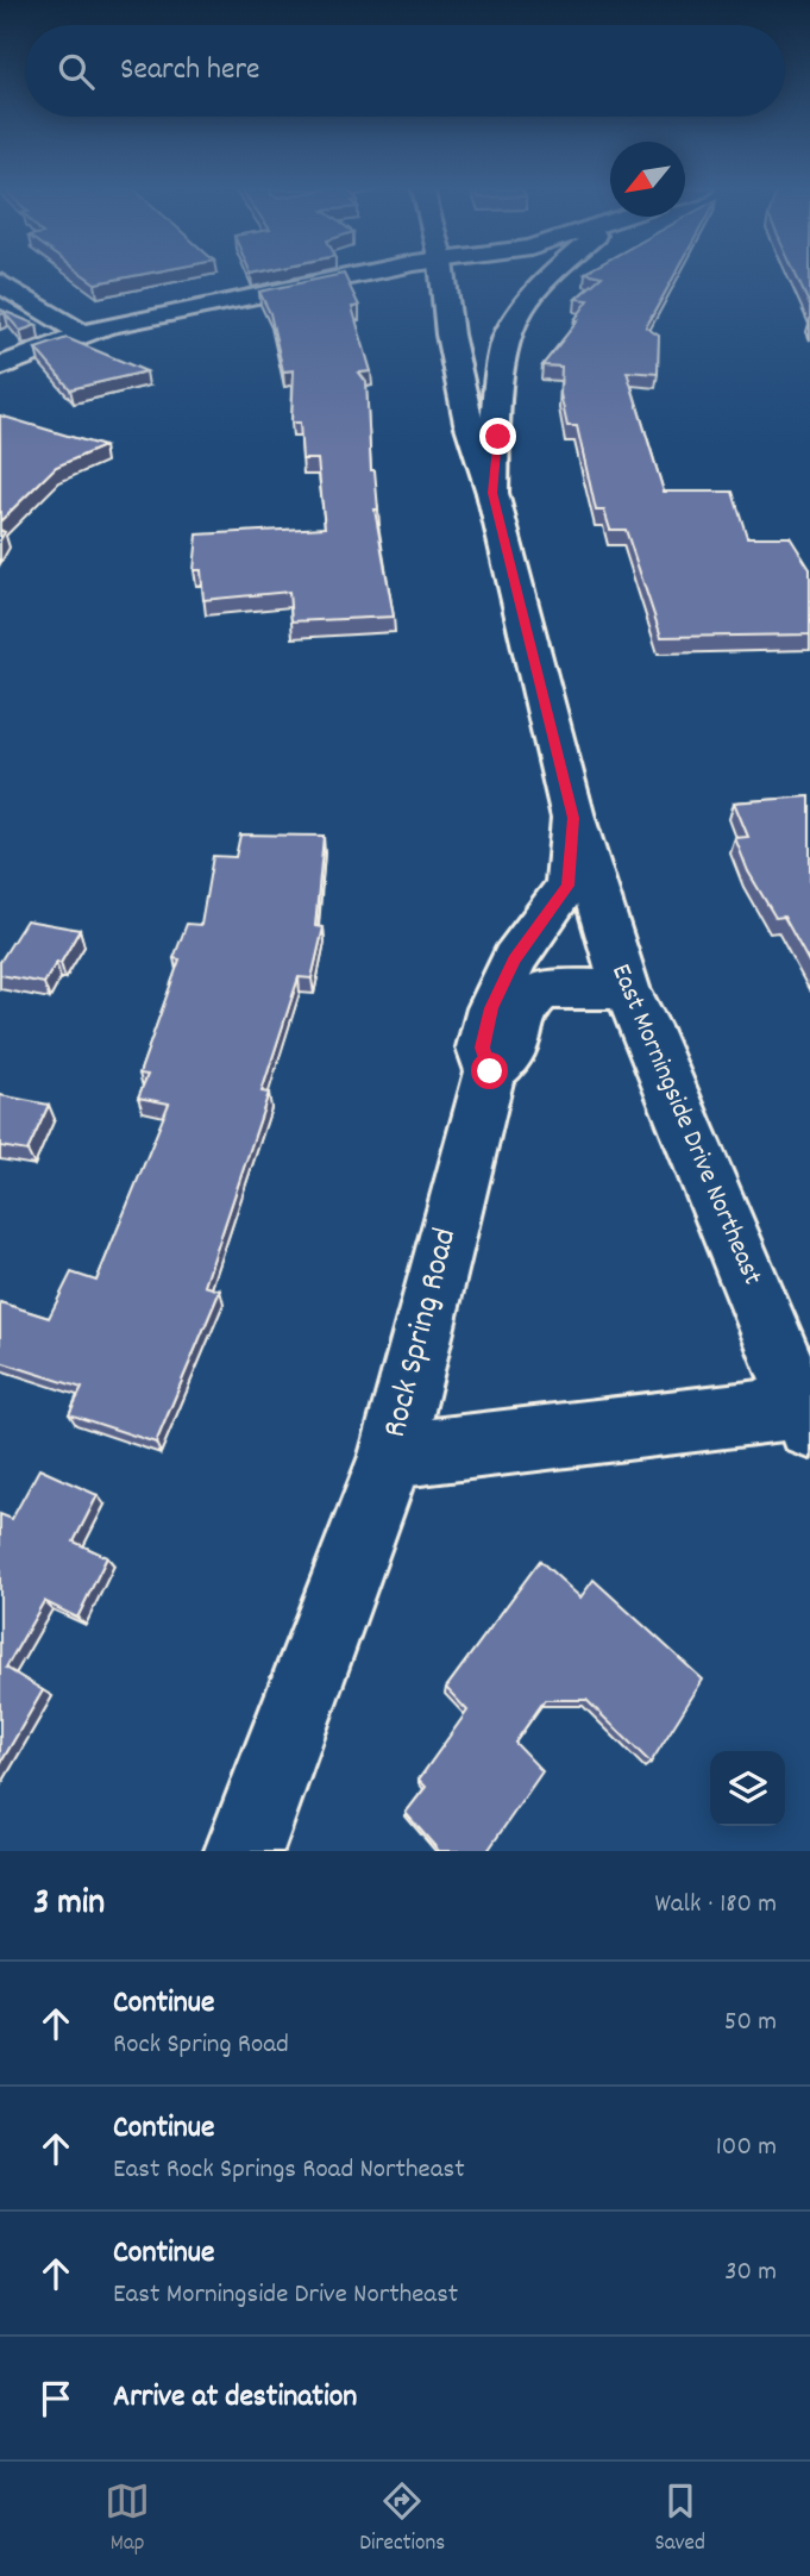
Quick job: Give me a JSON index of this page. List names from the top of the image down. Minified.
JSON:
{"streets":{"street":["East Morningside Drive Northeast","Rock Spring Road"]},"crossings":[["East Morningside Drive Northeast","Rock Spring Road"]],"north":"bottom left","page":{"search":"Search here","heading":["3 min","Walk · 180 m"],"list":[["Continue","Rock Spring Road","50 m"],["Continue","East Rock Springs Road Northeast","100 m"],["Continue","East Morningside Drive Northeast","30 m"],"Arrive at destination"],"nav":["Map","Directions","Saved"]}}
